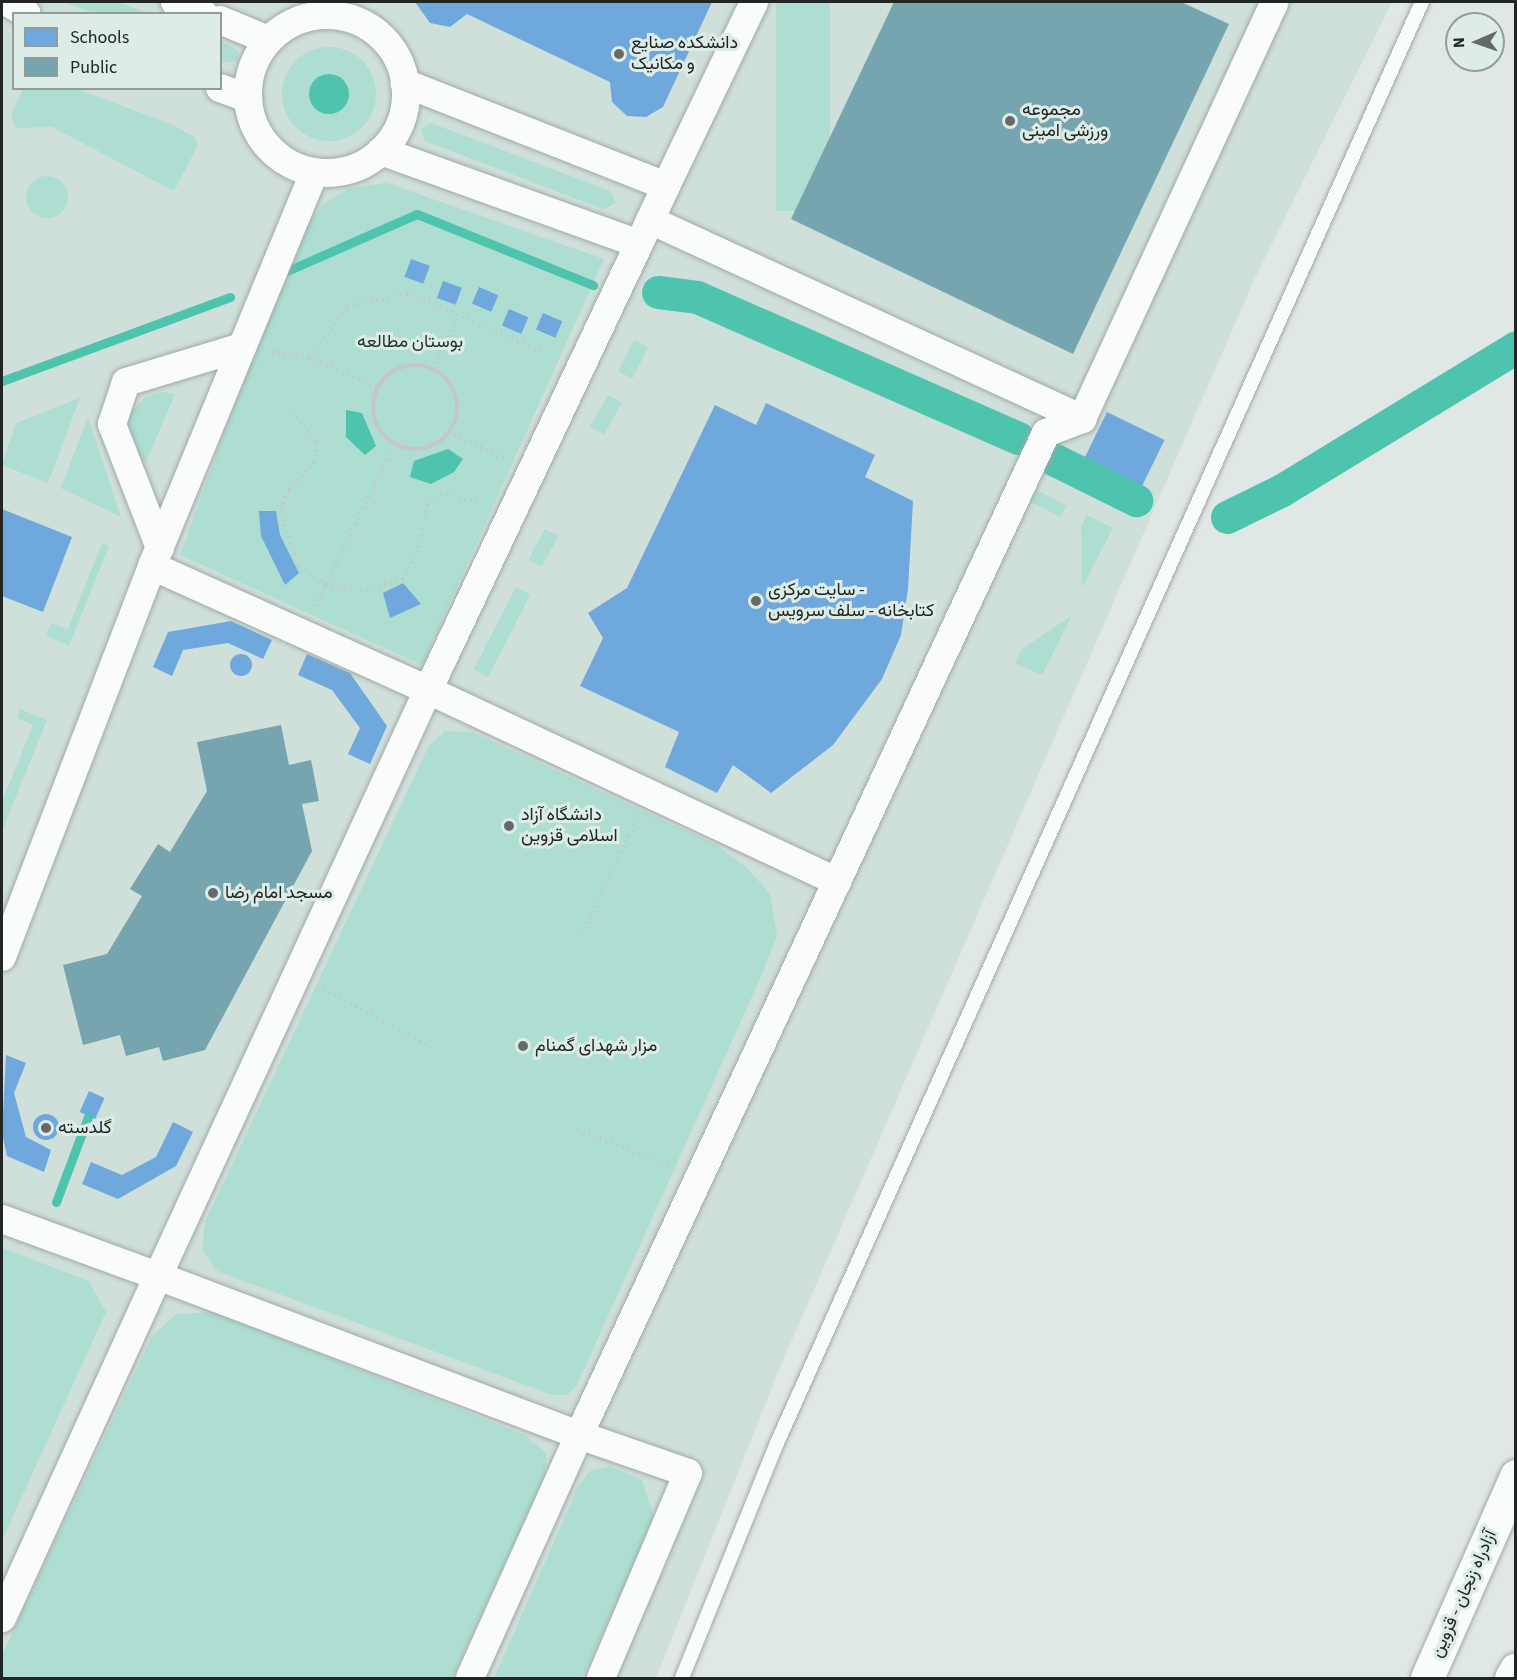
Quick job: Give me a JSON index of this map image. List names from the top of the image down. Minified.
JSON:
{"streets":{"highway":["آزادراه زنجان - قزوین"]},"parks":["بوستان مطالعه"],"places":["دانشکده صنایع و مکانیک","مجموعه ورزشی امینی","سایت مرکزی - کتابخانه - سلف سرویس","دانشگاه آزاد اسلامی قزوین","مسجد امام رضا","مزار شهدای گمنام","گلدسته"],"legend":["Schools","Public"],"north":"left"}
